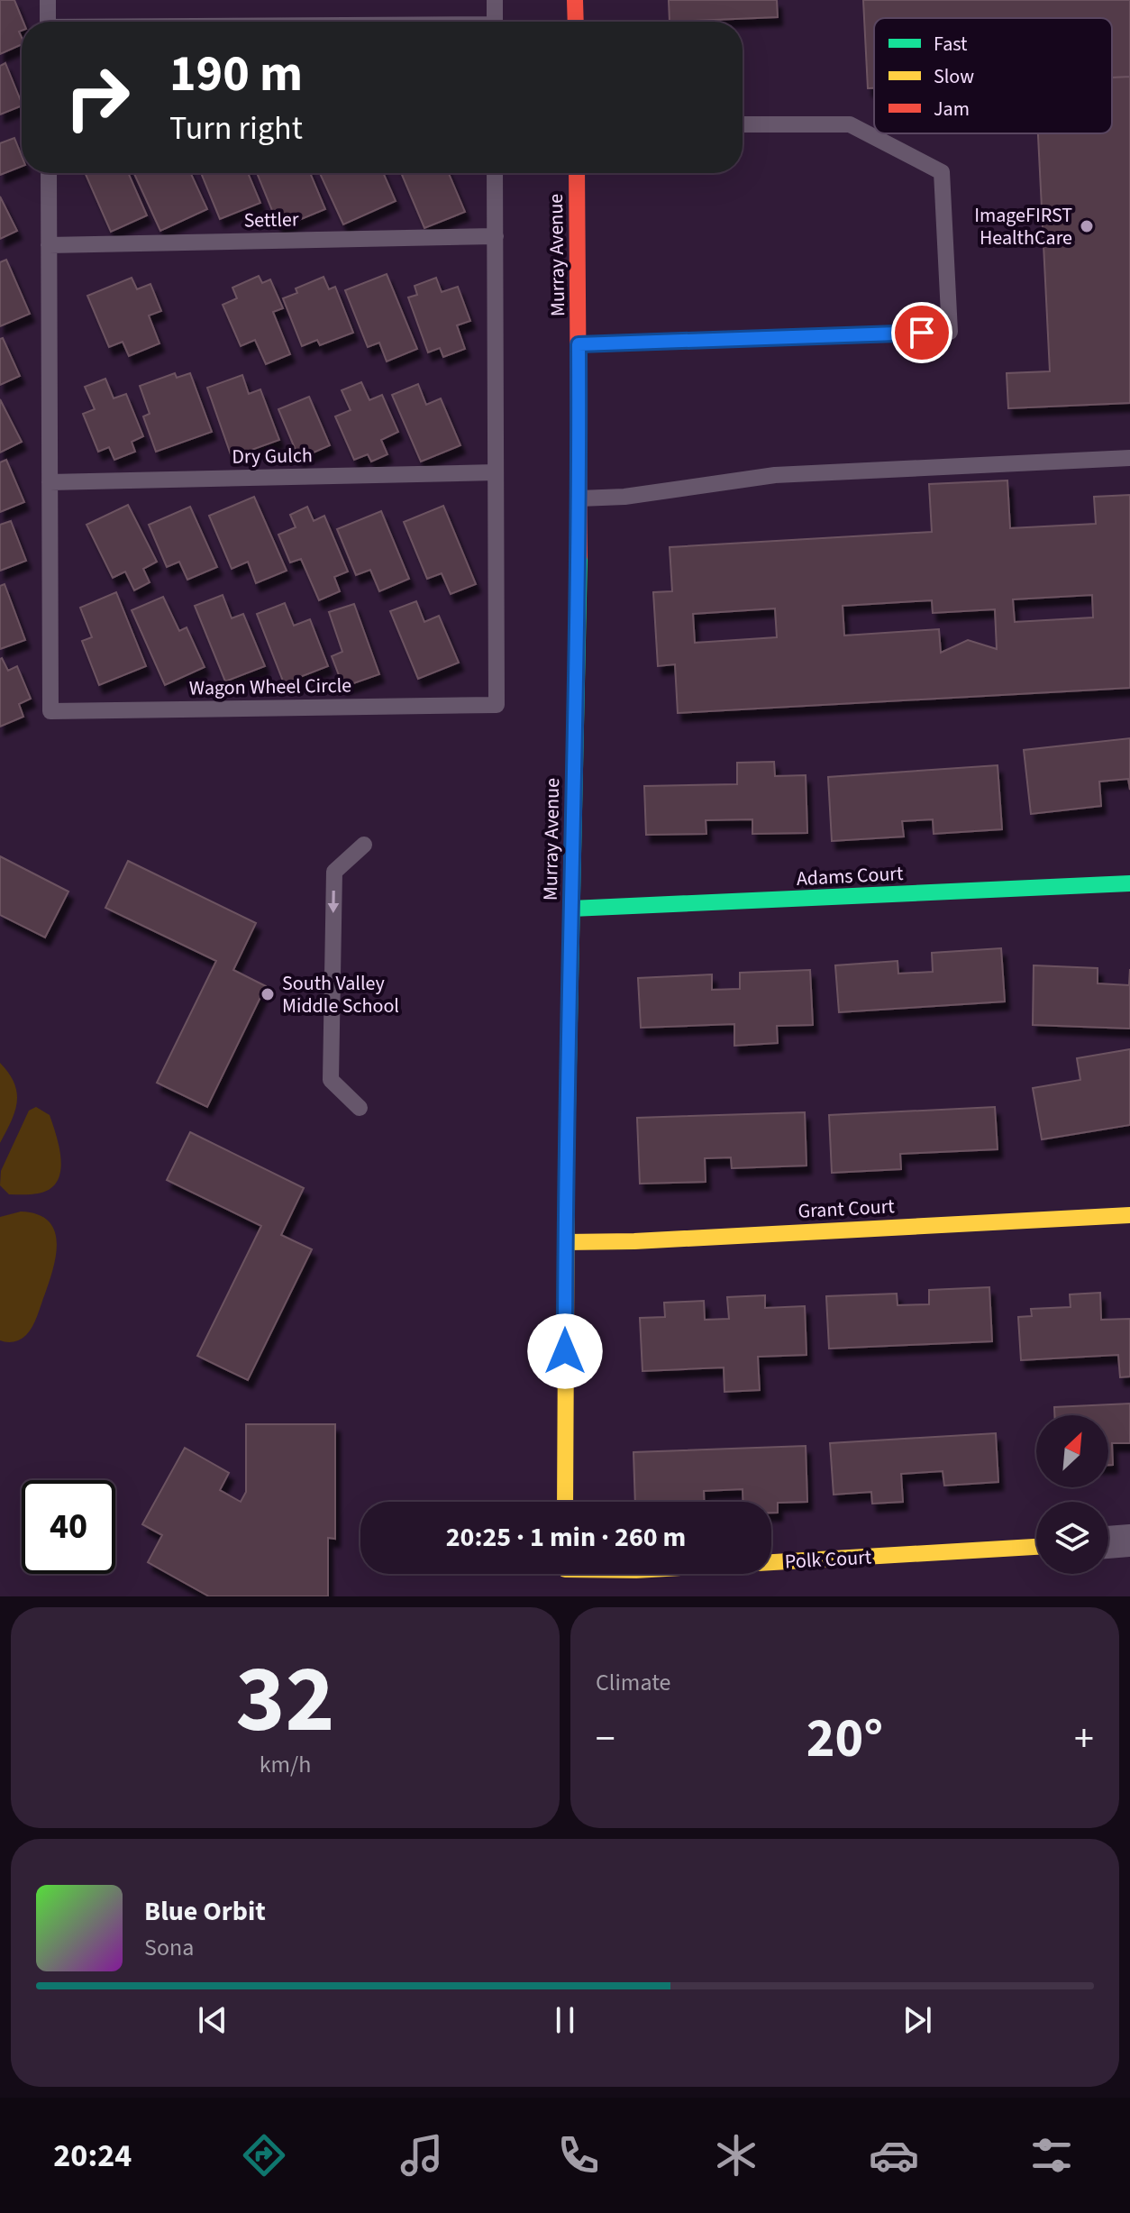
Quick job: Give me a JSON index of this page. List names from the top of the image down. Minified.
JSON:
{"streets":{"street":["Murray Avenue","Adams Court","Grant Court","Polk Court"],"lane":["Settler","Dry Gulch","Wagon Wheel Circle"]},"crossings":[["Settler","Wagon Wheel Circle"],["Murray Avenue","Adams Court"],["Murray Avenue","Grant Court"],["Dry Gulch","Wagon Wheel Circle"]],"places":["ImageFIRST HealthCare","South Valley Middle School"],"legend":["Fast","Slow","Jam"],"north":"top right","page":{"turn":["190 m","Turn right"],"limit":"40","trip":"20:25 · 1 min · 260 m","tile":[["32","km/h"],"Climate"],"heat":["−","20°","+"],"song":["Blue Orbit","Sona"],"tabs":"20:24"}}
